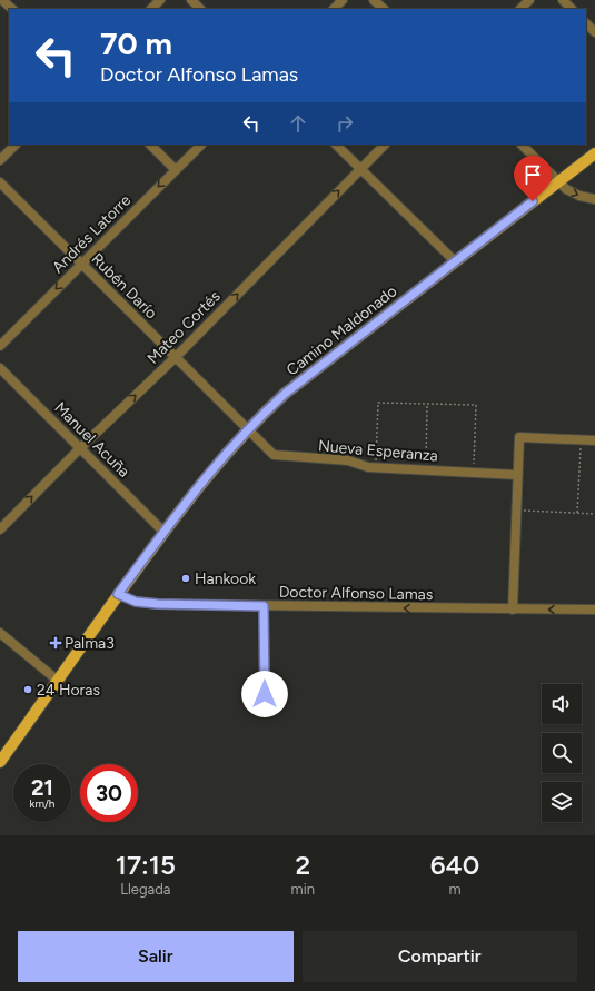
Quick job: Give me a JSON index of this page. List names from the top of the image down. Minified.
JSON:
{"streets":{"main road":["Camino Maldonado"],"street":["Andrés Latorre","Rubén Darío","Mateo Cortés","Manuel Acuña","Nueva Esperanza","Doctor Alfonso Lamas"]},"crossings":[["Andrés Latorre","Rubén Darío"],["Rubén Darío","Mateo Cortés"],["Rubén Darío","Camino Maldonado"],["Rubén Darío","Nueva Esperanza"],["Mateo Cortés","Manuel Acuña"],["Camino Maldonado","Manuel Acuña"],["Camino Maldonado","Nueva Esperanza"],["Camino Maldonado","Doctor Alfonso Lamas"]],"one_way":["Andrés Latorre","Mateo Cortés","Doctor Alfonso Lamas"],"places":{"other":["Hankook","24 Horas"],"health":["Palma3"]},"page":{"turn":["70 m","Doctor Alfonso Lamas"],"speed":"21 km/h","limit":"30","eta":["17:15","Llegada","2","min","640","m"],"buttons":["Salir","Compartir"]}}
